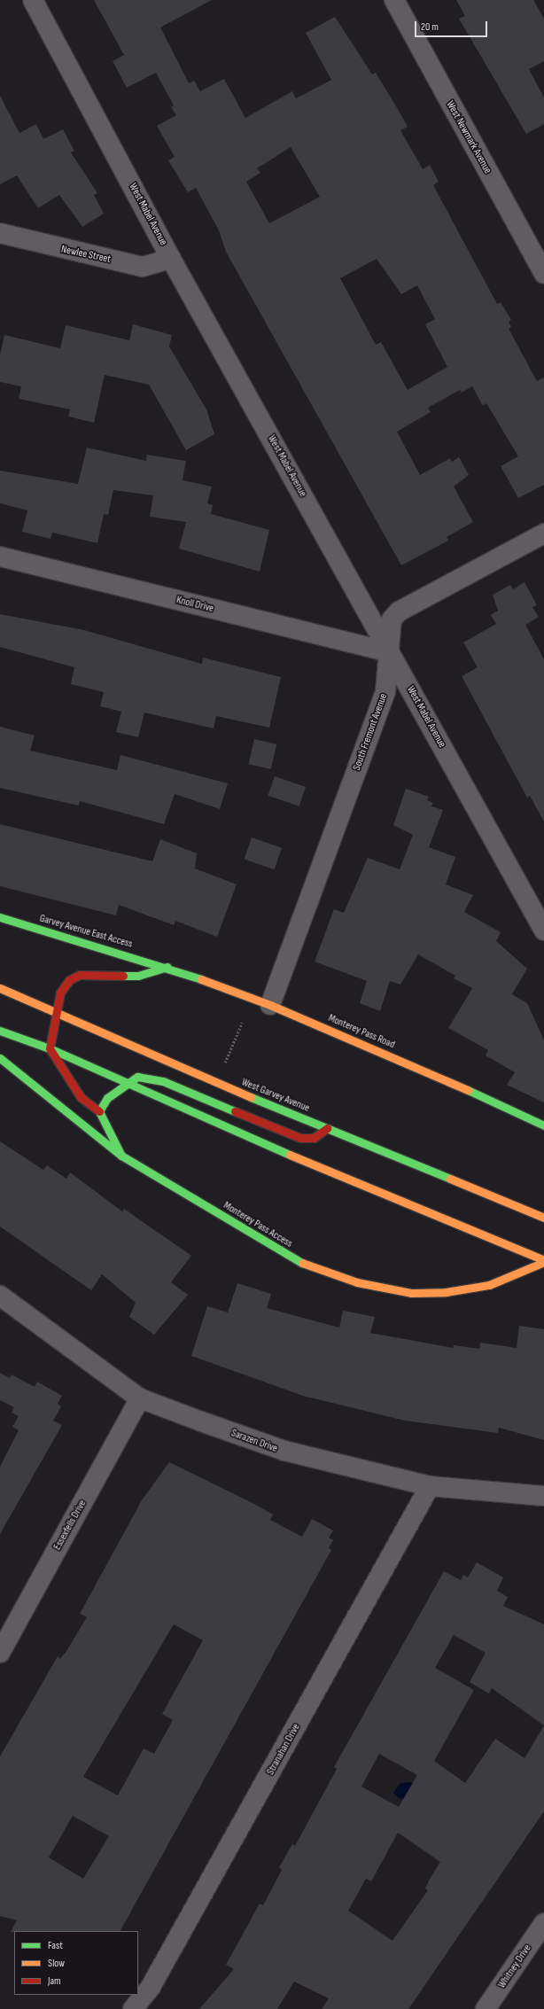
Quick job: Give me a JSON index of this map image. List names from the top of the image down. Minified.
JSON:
{"streets":{"main road":["Garvey Avenue East Access","Monterey Pass Road","West Garvey Avenue","Monterey Pass Access"],"street":["West Newmark Avenue","West Mabel Avenue","Newlee Street","Knoll Drive","South Fremont Avenue","Sarazen Drive","Essexfells Drive","Stranahan Drive","Whitney Drive"]},"crossings":[["West Mabel Avenue","Newlee Street"],["West Mabel Avenue","Knoll Drive"],["West Mabel Avenue","South Fremont Avenue"],["Knoll Drive","South Fremont Avenue"],["South Fremont Avenue","Monterey Pass Road"],["Garvey Avenue East Access","Monterey Pass Road"],["Sarazen Drive","Essexfells Drive"],["Sarazen Drive","Stranahan Drive"]],"legend":["Fast","Slow","Jam"],"scale_bar":"20 m"}
